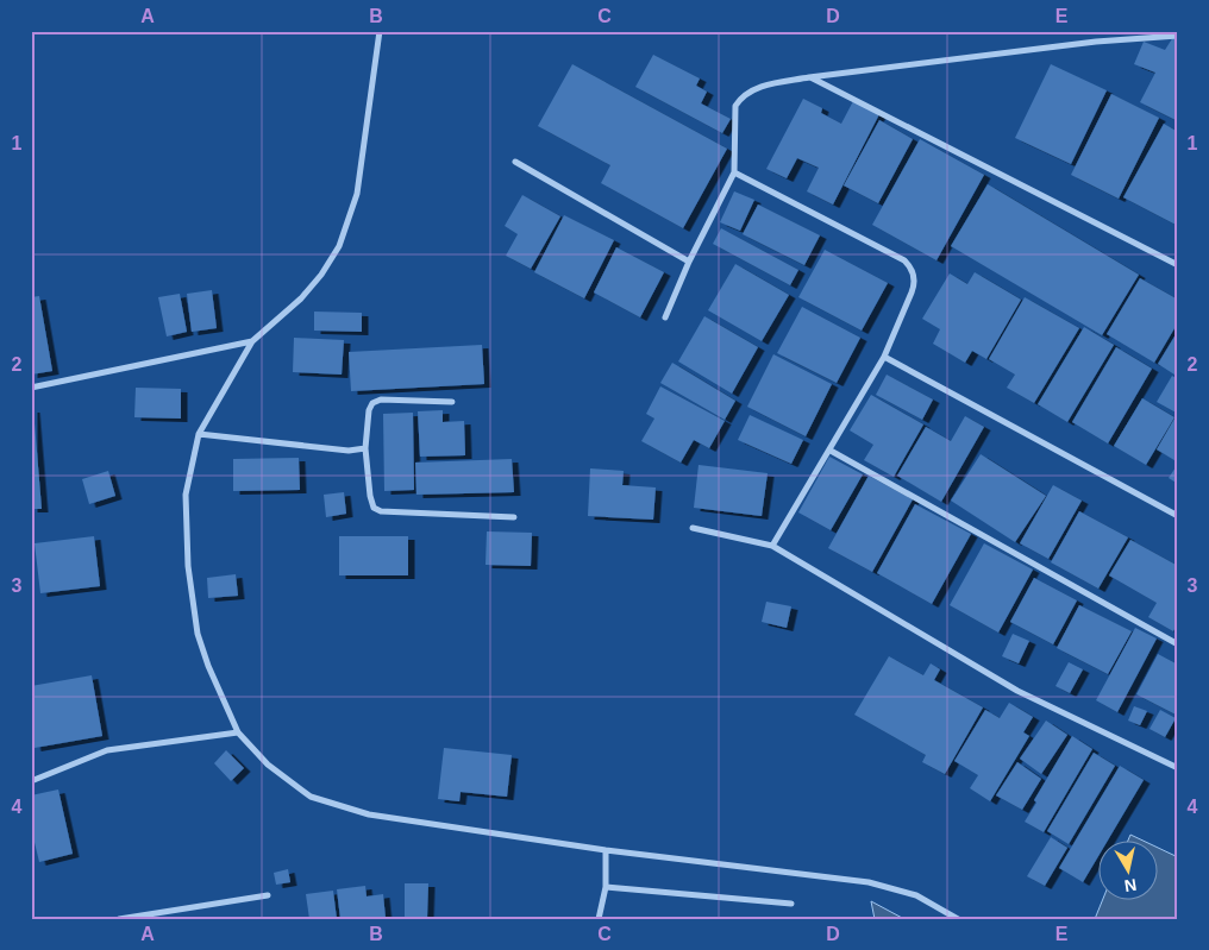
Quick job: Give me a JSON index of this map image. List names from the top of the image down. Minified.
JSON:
{"north":"bottom","grid":{"columns":["A","B","C","D","E"],"rows":["1","2","3","4"]}}
